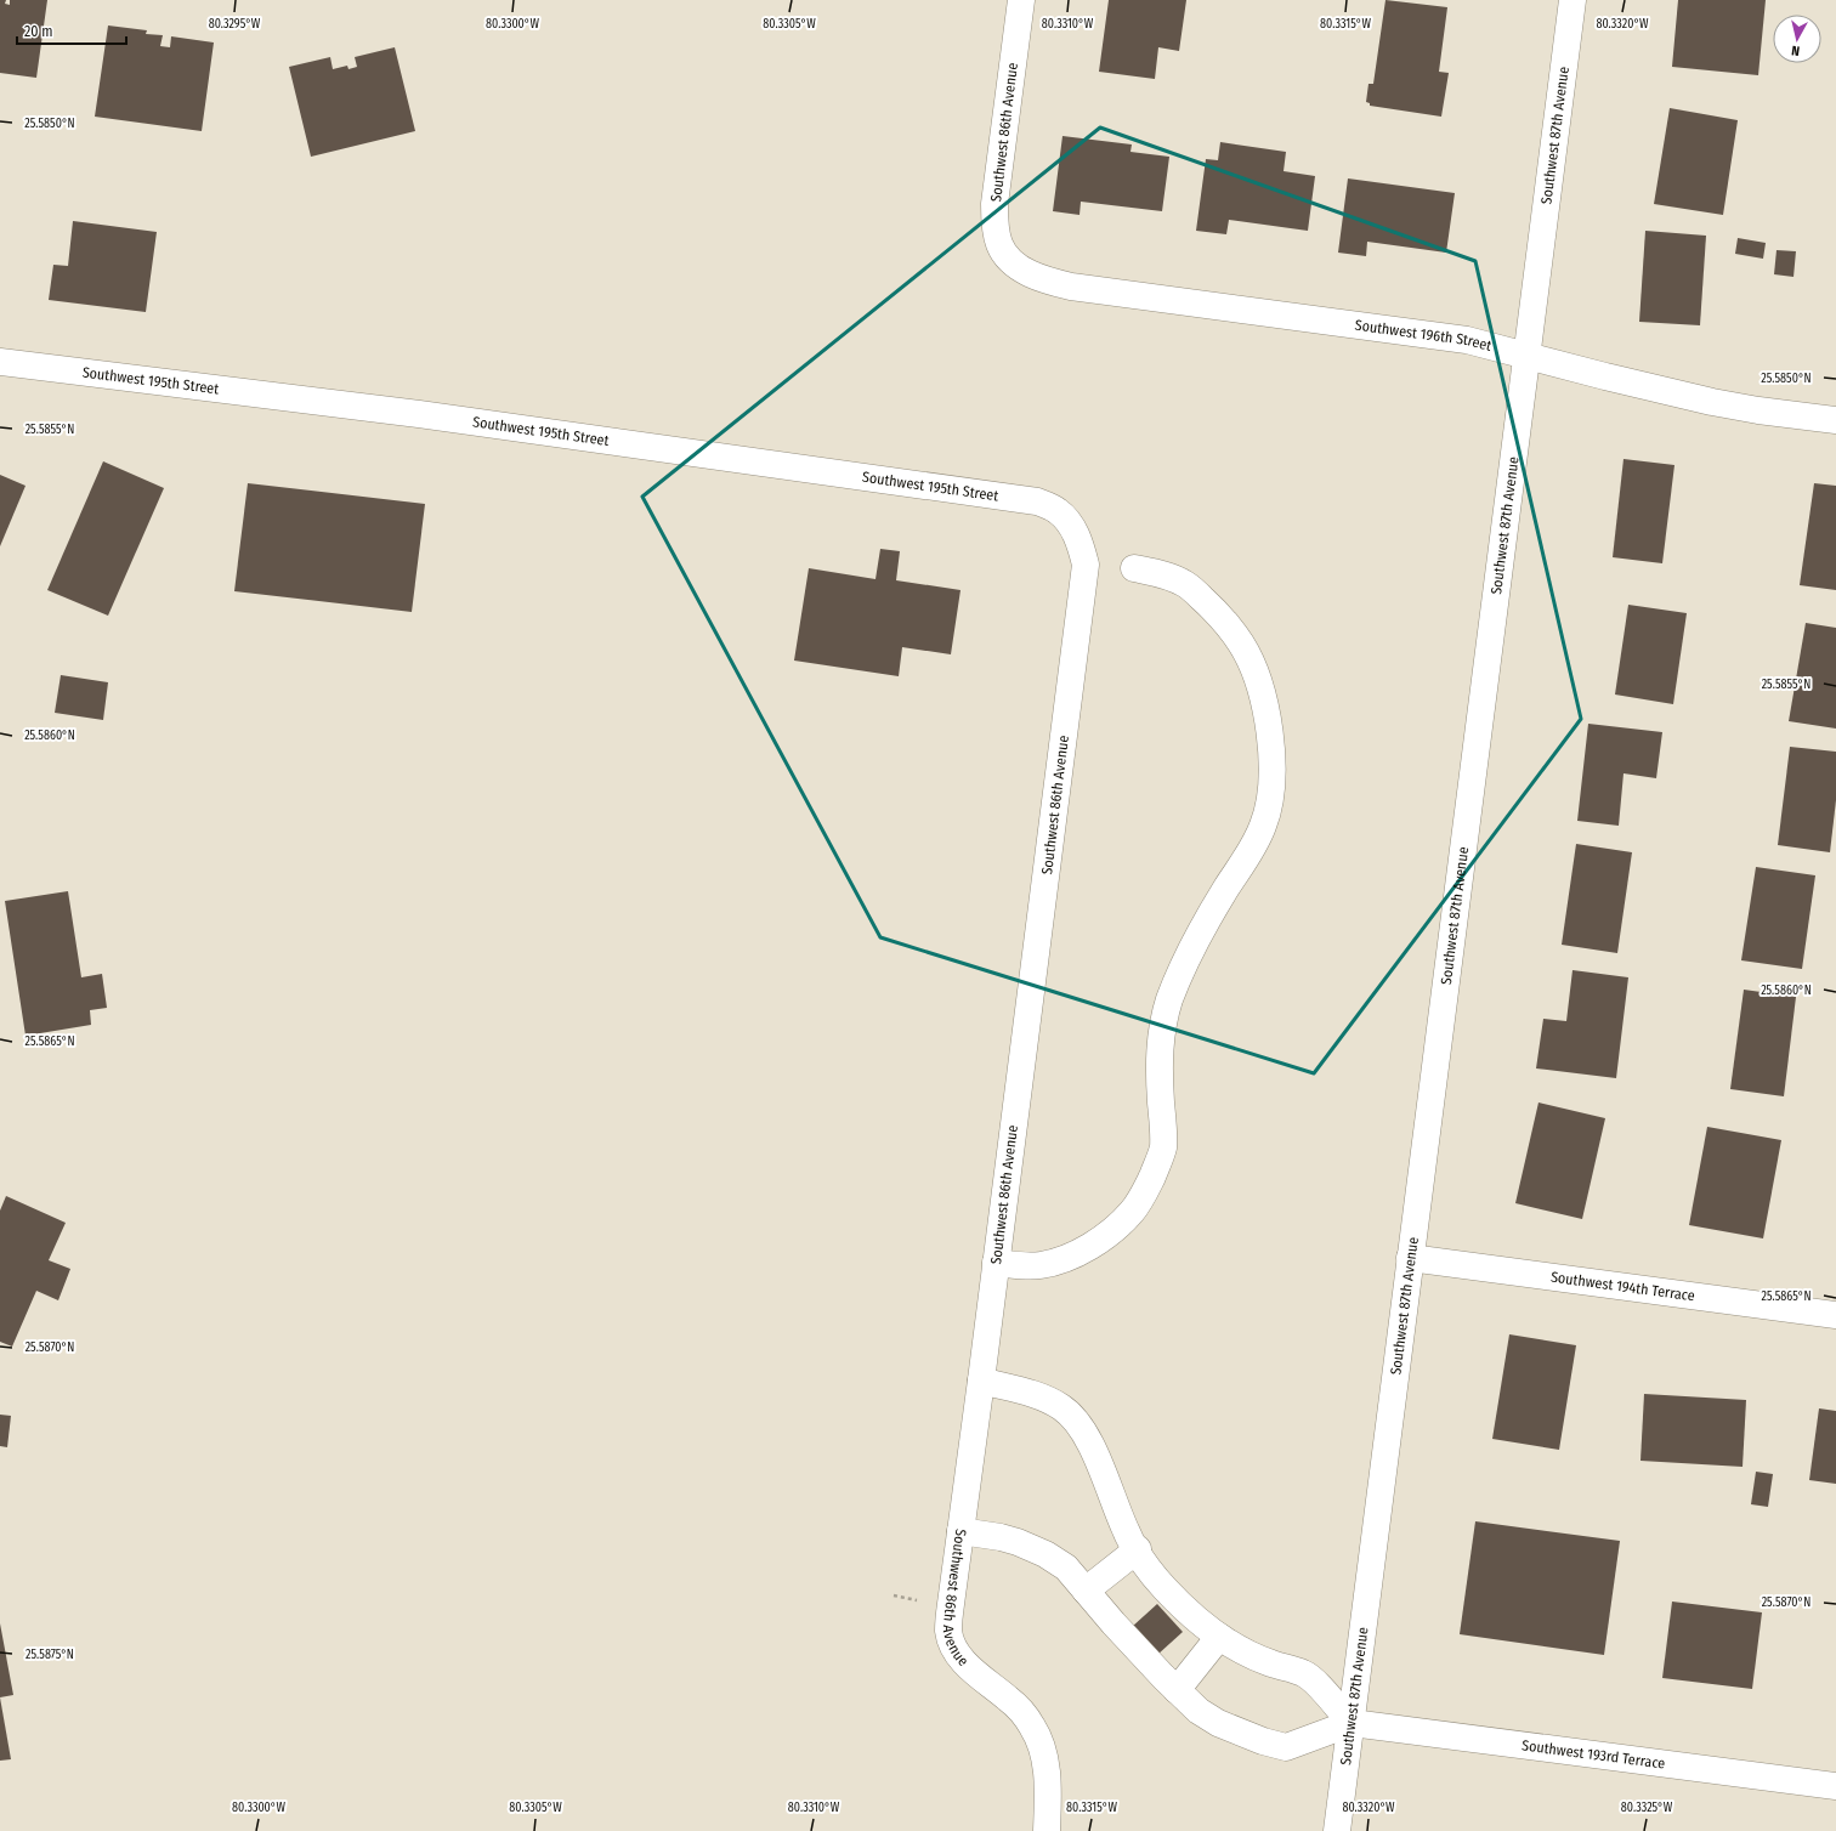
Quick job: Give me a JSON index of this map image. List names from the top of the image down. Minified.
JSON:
{"streets":{"street":["Southwest 86th Avenue","Southwest 87th Avenue","Southwest 196th Street","Southwest 195th Street","Southwest 194th Terrace","Southwest 193rd Terrace"]},"crossings":[["Southwest 86th Avenue","Southwest 196th Street"],["Southwest 86th Avenue","Southwest 195th Street"],["Southwest 87th Avenue","Southwest 196th Street"],["Southwest 87th Avenue","Southwest 194th Terrace"],["Southwest 87th Avenue","Southwest 193rd Terrace"]],"scale_bar":"20 m","north":"bottom","coordinates":["80.3295°W","80.3300°W","80.3305°W","80.3310°W","80.3315°W","80.3320°W","25.5850°N","25.5855°N","25.5860°N","25.5865°N","25.5870°N","25.5875°N","80.3325°W"]}
